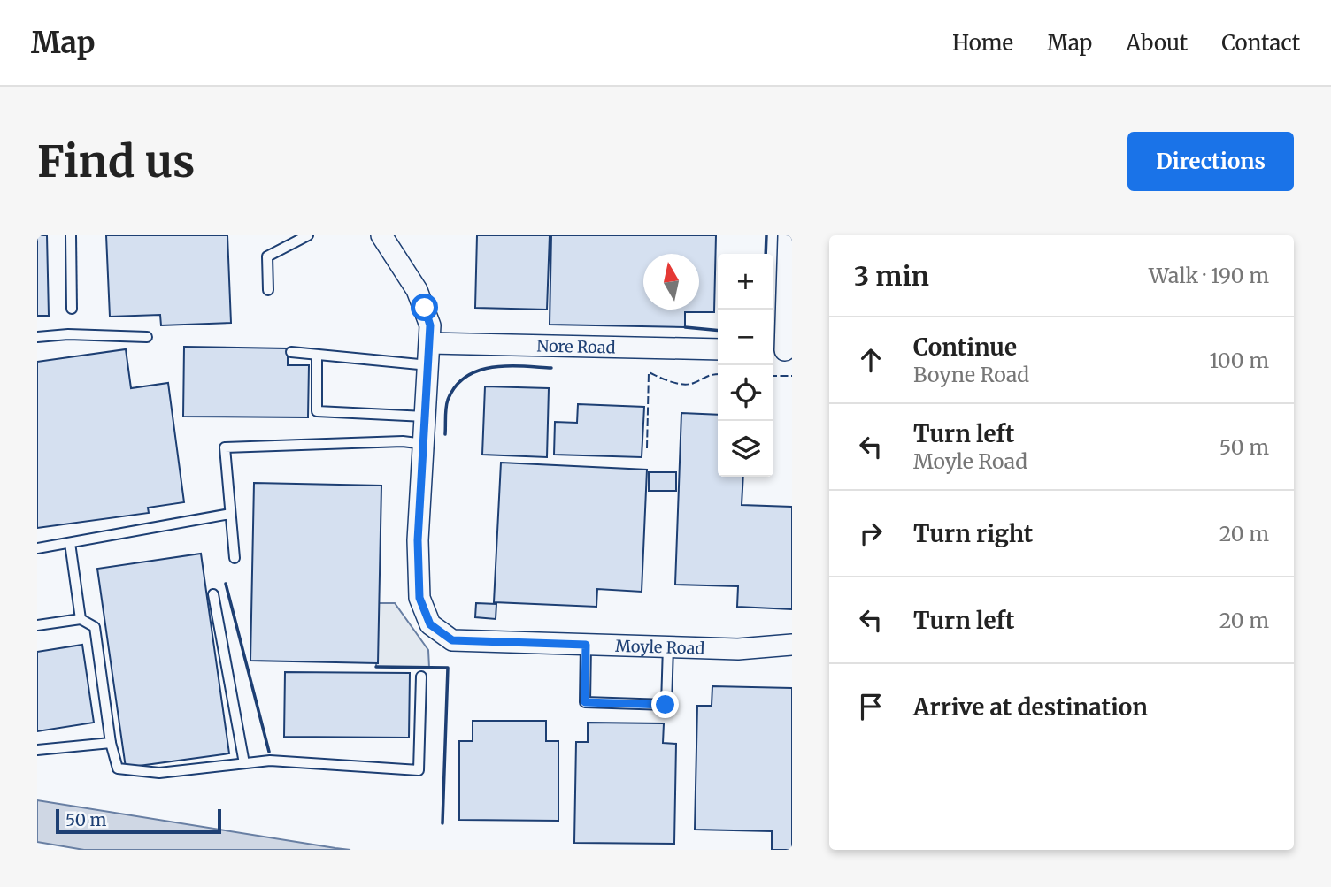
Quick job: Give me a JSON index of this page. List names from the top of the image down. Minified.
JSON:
{"streets":{"street":["Nore Road","Moyle Road"]},"scale_bar":"50 m","north":"top","page":{"header":"Map","nav":["Home","Map","About","Contact"],"buttons":"Directions","title":"Find us","heading":["3 min","Walk · 190 m"],"map_buttons":["+","−"],"list":[["Continue","Boyne Road","100 m"],["Turn left","Moyle Road","50 m"],["Turn right","20 m"],["Turn left","20 m"],"Arrive at destination"],"scale":"50 m"}}
